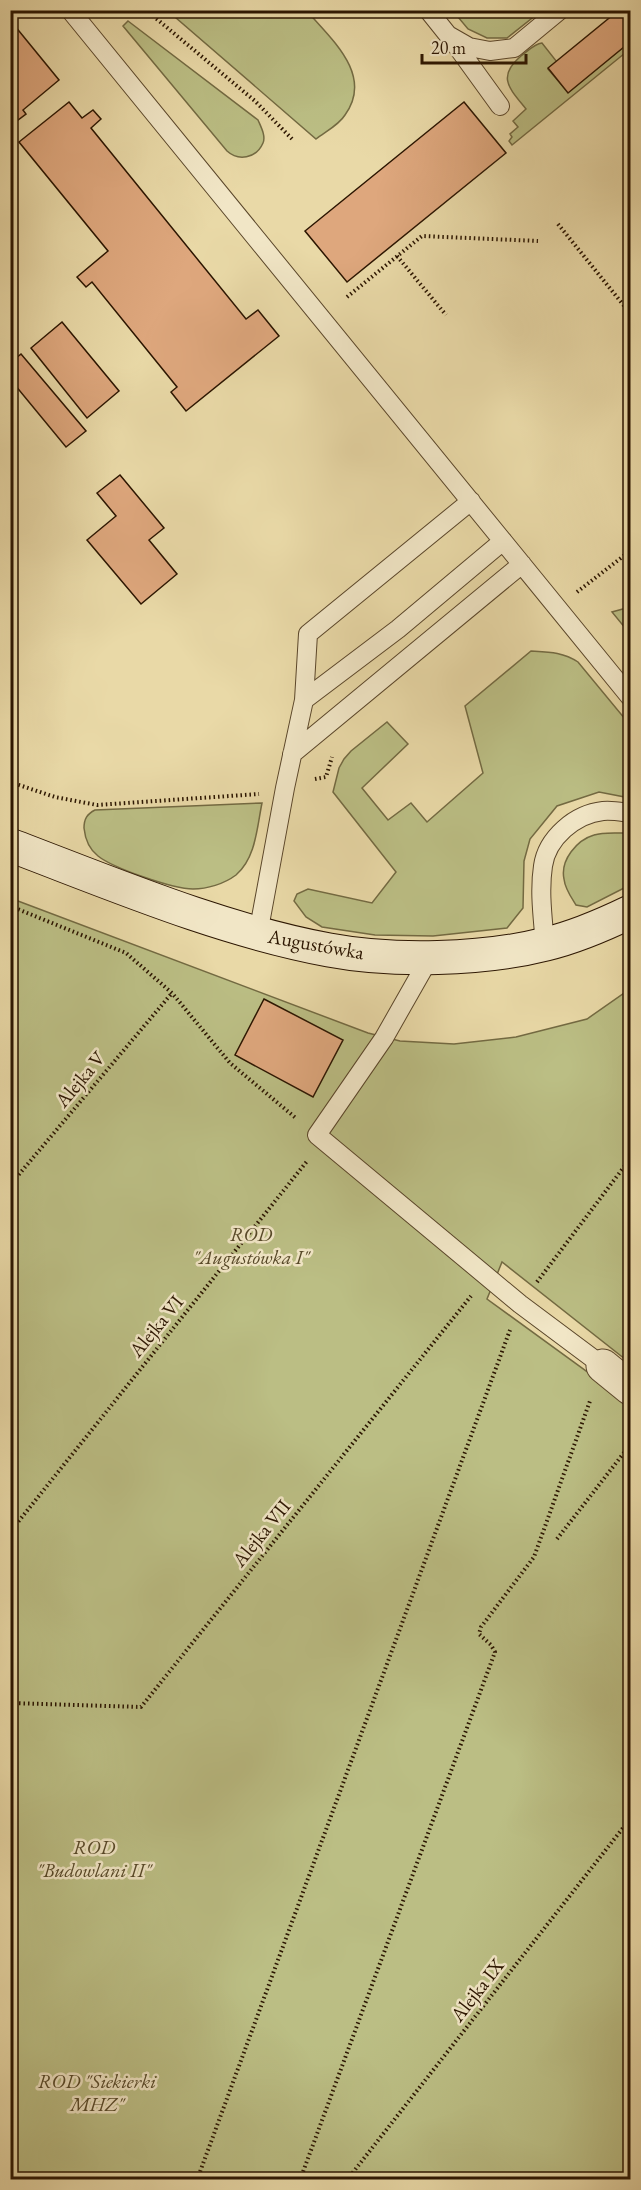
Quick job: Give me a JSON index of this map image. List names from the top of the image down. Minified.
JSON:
{"streets":{"street":["Augustówka"],"path":["Alejka V","Alejka VI","Alejka VII","Alejka IX"]},"parks":["ROD \"Augustówka I\"","ROD \"Budowlani II\"","ROD \"Siekierki MHZ\""],"scale_bar":"20 m"}
